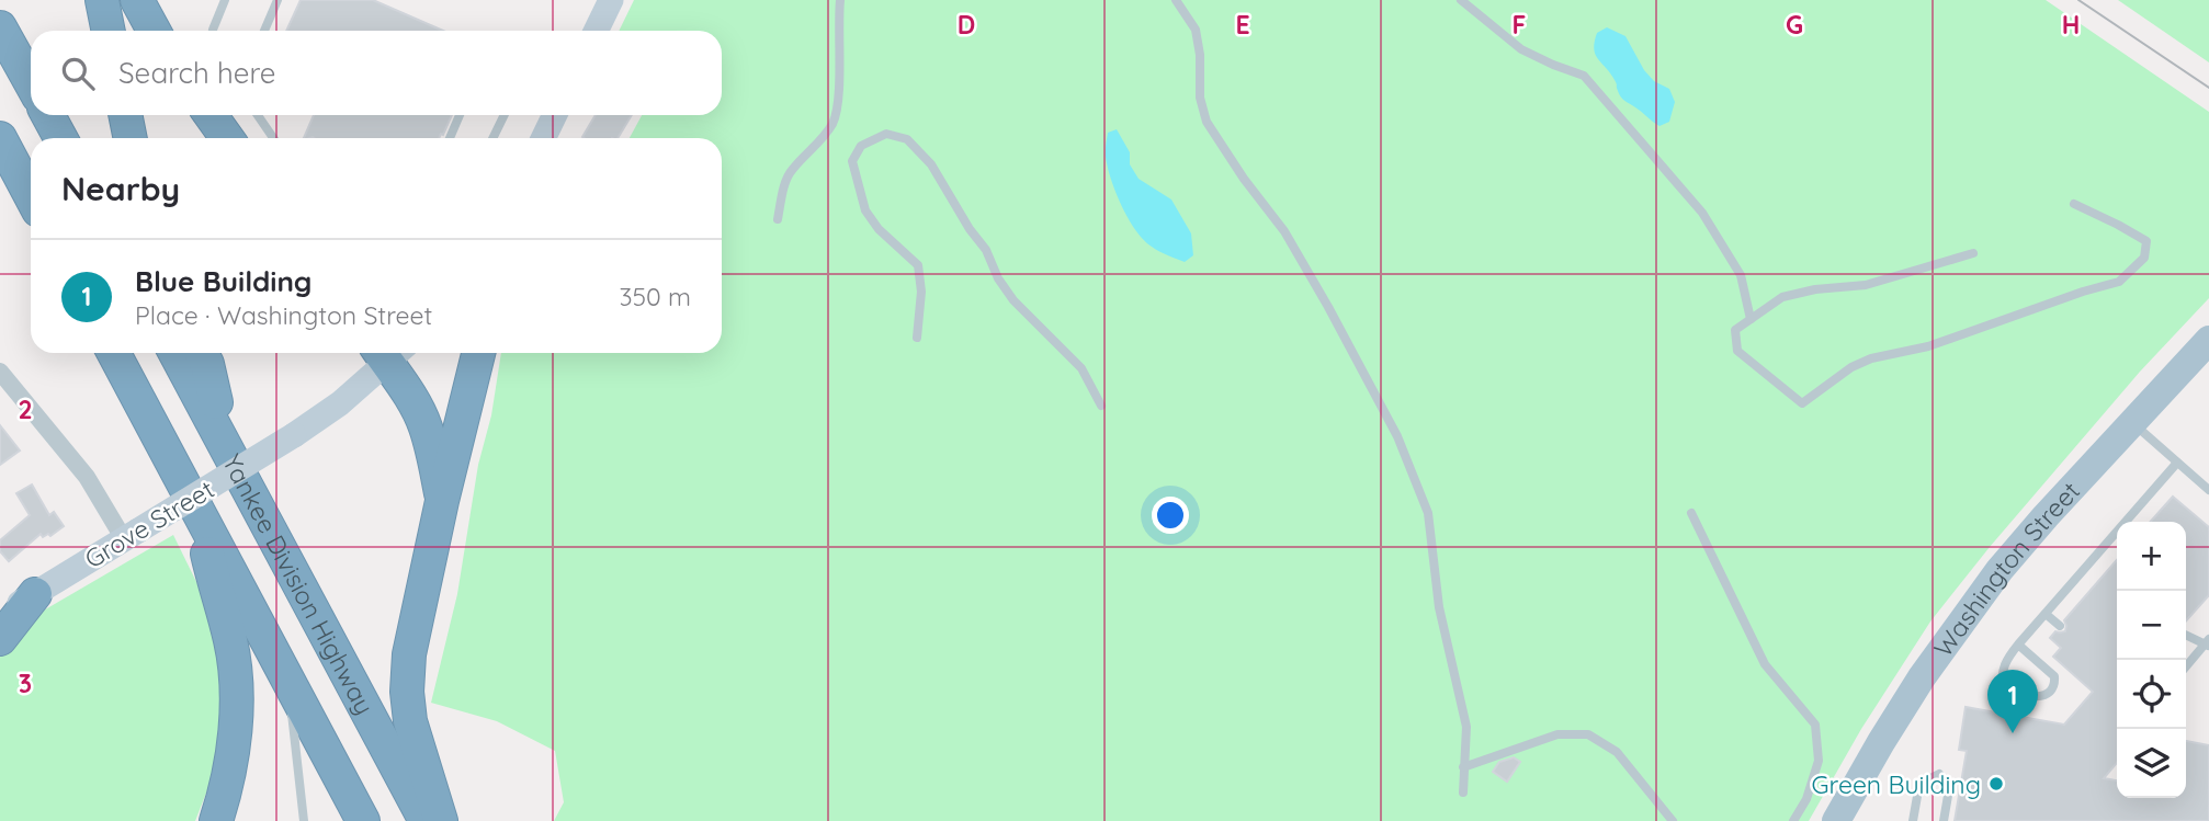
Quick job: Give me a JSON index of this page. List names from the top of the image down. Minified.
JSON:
{"streets":{"highway":["Yankee Division Highway"],"main road":["Grove Street","Washington Street"]},"places":["Green Building"],"page":{"search":"Search here","heading":"Nearby","list":[{"mark":"1","name":"Blue Building","note":"Place · Washington Street","value":"350 m"}],"map_buttons":["+","−"],"pins":"1"},"grid":{"columns":["D","E","F","G","H"],"rows":["2","3"]}}
